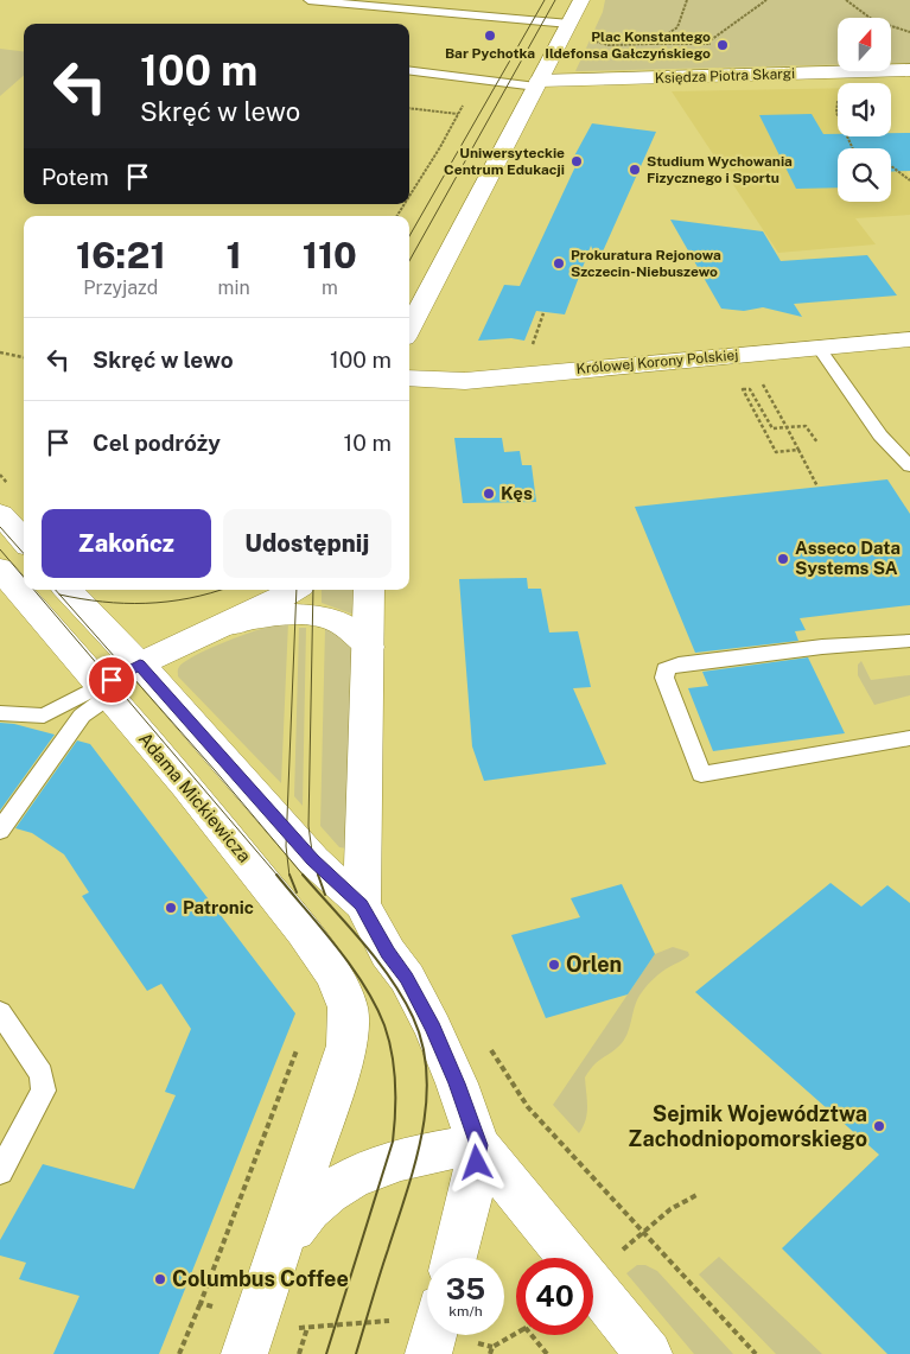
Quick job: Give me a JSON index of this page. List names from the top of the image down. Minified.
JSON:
{"streets":{"street":["Księdza Piotra Skargi","Królowej Korony Polskiej","Adama Mickiewicza"]},"places":["Bar Pychotka","Plac Konstantego Ildefonsa Gałczyńskiego","Uniwersyteckie Centrum Edukacji","Studium Wychowania Fizycznego i Sportu","Prokuratura Rejonowa Szczecin-Niebuszewo","Kęs","Asseco Data Systems SA","Patronic","Orlen","Sejmik Województwa Zachodniopomorskiego","Columbus Coffee"],"north":"top","page":{"turn":["100 m","Skręć w lewo"],"then":"Potem","eta":["16:21","Przyjazd","1","min","110","m"],"list":[{"name":"Skręć w lewo","value":"100 m"},{"name":"Cel podróży","value":"10 m"}],"buttons":["Zakończ","Udostępnij"],"speed":"35 km/h","limit":"40"}}
